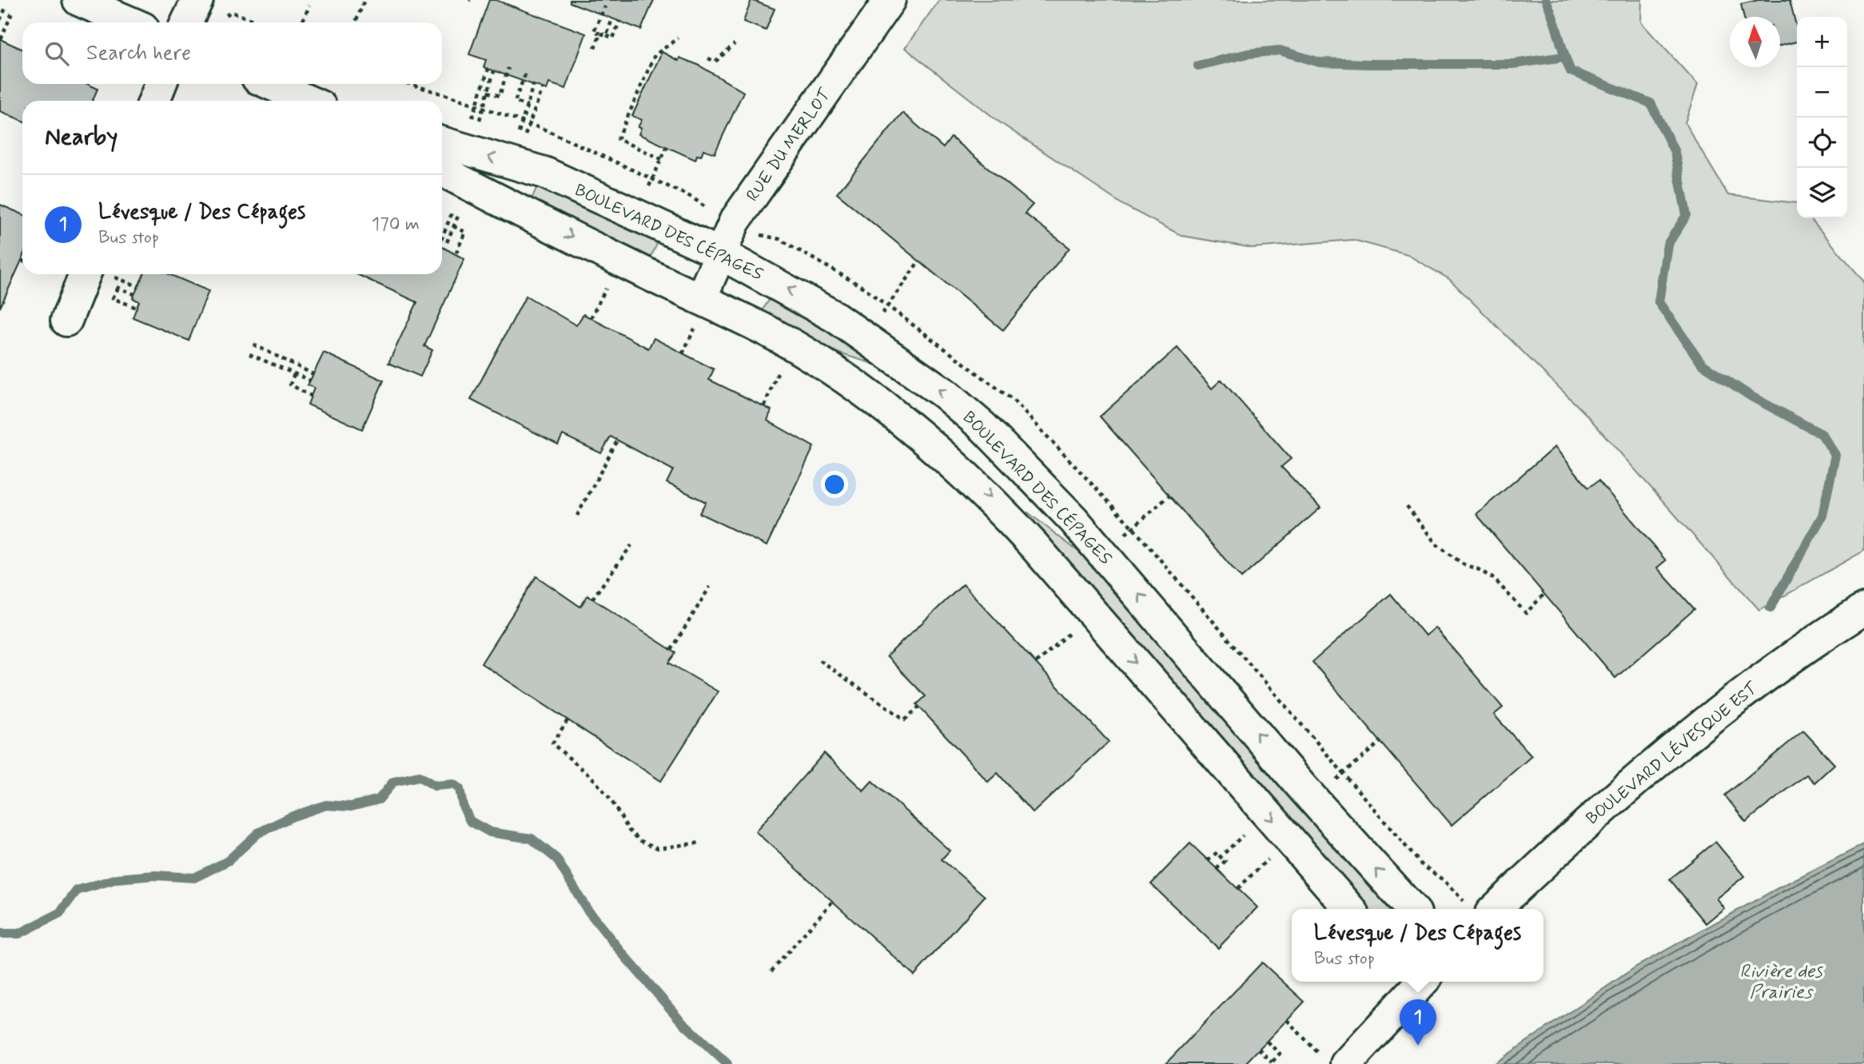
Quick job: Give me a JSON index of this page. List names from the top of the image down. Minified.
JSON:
{"streets":{"street":["RUE DU MERLOT","BOULEVARD DES CÉPAGES","BOULEVARD LÉVESQUE EST"]},"crossings":[["RUE DU MERLOT","BOULEVARD DES CÉPAGES"]],"water":["Rivière des Prairies"],"north":"top","page":{"map_buttons":["+","−"],"search":"Search here","heading":"Nearby","list":[{"mark":"1","name":"Lévesque / Des Cépages","note":"Bus stop","value":"170 m"}],"popup":["Lévesque / Des Cépages","Bus stop"],"pins":"1"}}
